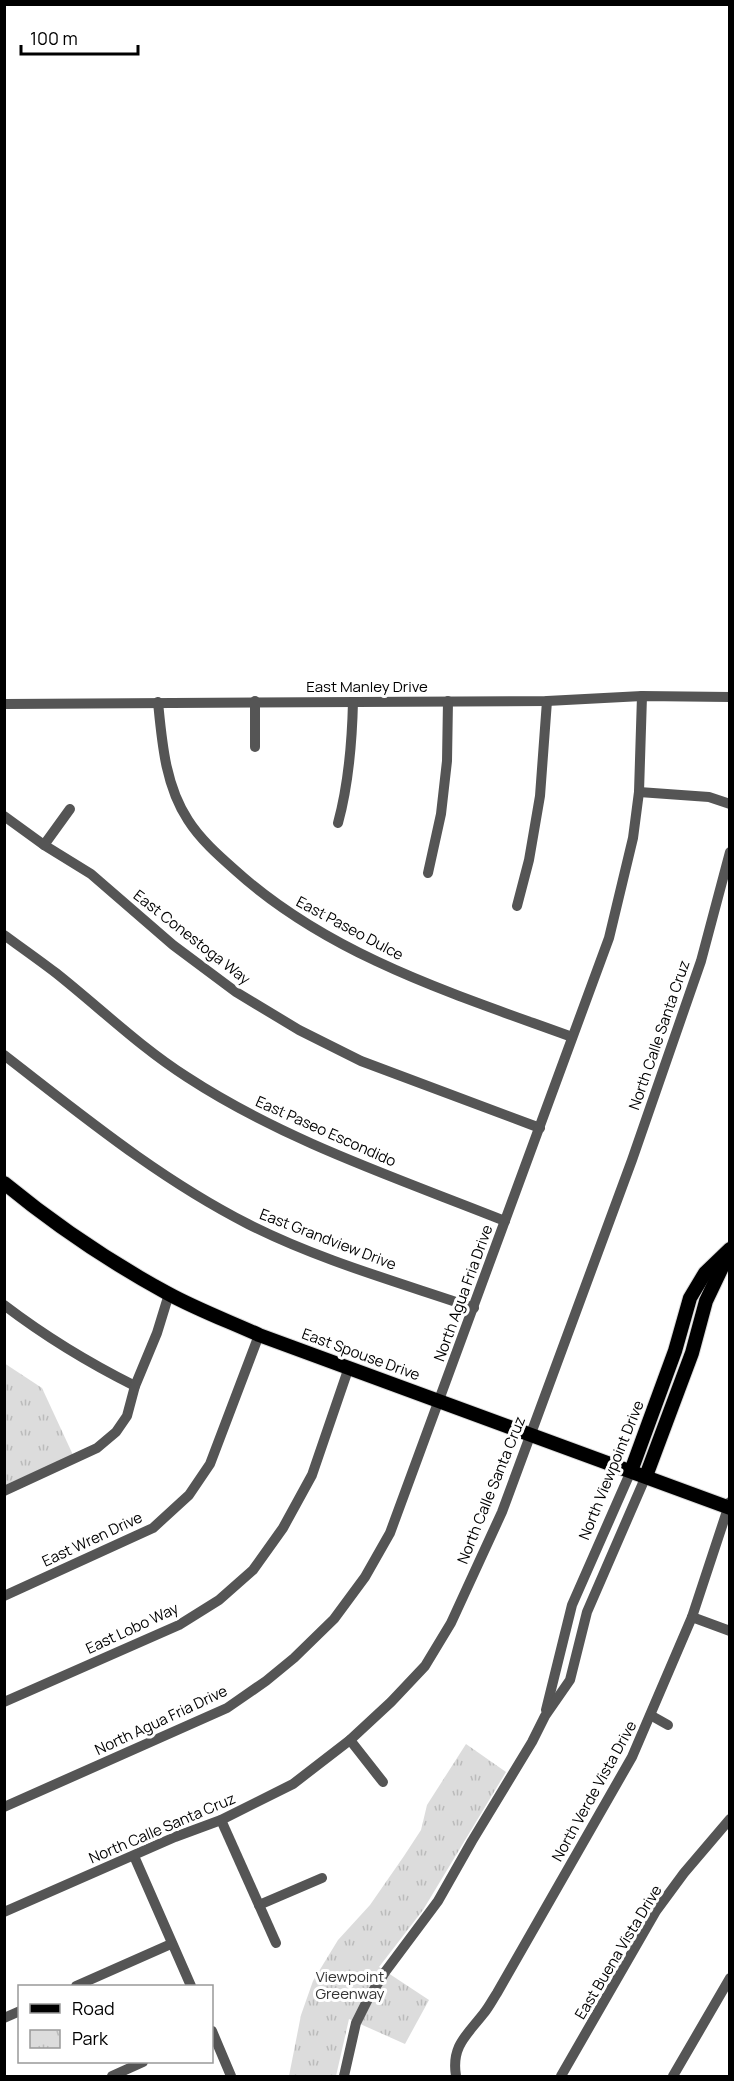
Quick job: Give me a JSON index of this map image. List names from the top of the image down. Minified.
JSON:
{"streets":{"main road":["East Spouse Drive","North Viewpoint Drive"],"street":["East Manley Drive","East Paseo Dulce","East Conestoga Way","North Calle Santa Cruz","East Paseo Escondido","East Grandview Drive","North Agua Fria Drive","East Wren Drive","East Lobo Way","North Verde Vista Drive","East Buena Vista Drive"]},"crossings":[["East Manley Drive","East Paseo Dulce"],["East Manley Drive","North Agua Fria Drive"],["East Paseo Dulce","North Agua Fria Drive"],["East Conestoga Way","North Agua Fria Drive"],["North Calle Santa Cruz","East Spouse Drive"],["East Paseo Escondido","North Agua Fria Drive"],["East Grandview Drive","North Agua Fria Drive"],["North Agua Fria Drive","East Spouse Drive"],["East Spouse Drive","North Viewpoint Drive"],["East Spouse Drive","East Wren Drive"],["East Spouse Drive","East Lobo Way"],["East Spouse Drive","North Verde Vista Drive"]],"parks":["Viewpoint Greenway"],"legend":["Road","Park"],"scale_bar":"100 m"}
